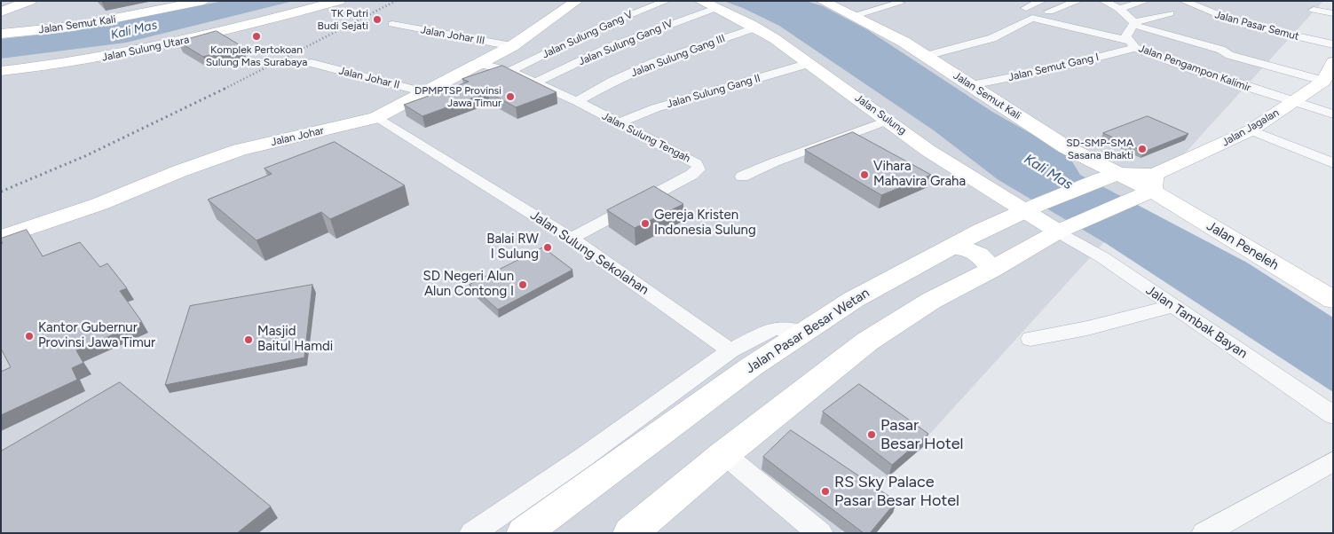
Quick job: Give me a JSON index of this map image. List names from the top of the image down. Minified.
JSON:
{"streets":{"street":["Jalan Semut Kali","Jalan Pasar Semut","Jalan Sulung Gang V","Jalan Johar III","Jalan Sulung Gang IV","Jalan Sulung Utara","Jalan Sulung Gang III","Jalan Semut Gang I","Jalan Pengampon Kalimir","Jalan Johar II","Jalan Sulung Gang II","Jalan Sulung","Jalan Jagalan","Jalan Johar","Jalan Sulung Tengah","Jalan Peneleh","Jalan Sulung Sekolahan","Jalan Tambak Bayan","Jalan Pasar Besar Wetan"]},"crossings":[["Jalan Semut Kali","Jalan Semut Gang I"],["Jalan Semut Kali","Jalan Jagalan"],["Jalan Semut Kali","Jalan Peneleh"],["Jalan Semut Kali","Jalan Pasar Besar Wetan"],["Jalan Sulung Gang V","Jalan Sulung Tengah"],["Jalan Johar III","Jalan Johar"],["Jalan Sulung Gang IV","Jalan Sulung"],["Jalan Sulung Gang IV","Jalan Sulung Tengah"],["Jalan Sulung Gang III","Jalan Sulung"],["Jalan Sulung Gang III","Jalan Sulung Tengah"],["Jalan Semut Gang I","Jalan Pengampon Kalimir"],["Jalan Pengampon Kalimir","Jalan Jagalan"],["Jalan Johar II","Jalan Johar"],["Jalan Sulung Gang II","Jalan Sulung"],["Jalan Sulung Gang II","Jalan Sulung Tengah"],["Jalan Sulung","Jalan Tambak Bayan"],["Jalan Sulung","Jalan Pasar Besar Wetan"],["Jalan Jagalan","Jalan Peneleh"],["Jalan Johar","Jalan Sulung Tengah"],["Jalan Johar","Jalan Sulung Sekolahan"],["Jalan Sulung Tengah","Jalan Sulung Sekolahan"]],"water":["Kali Mas"],"places":["TK Putri Budi Sejati","Komplek Pertokoan Sulung Mas Surabaya","DPMPTSP Provinsi Jawa Timur","SD-SMP-SMA Sasana Bhakti","Vihara Mahavira Graha","Gereja Kristen Indonesia Sulung","Balai RW I Sulung","SD Negeri Alun Alun Contong I","Kantor Gubernur Provinsi Jawa Timur","Masjid Baitul Hamdi","Pasar Besar Hotel","RS Sky Palace Pasar Besar Hotel"]}
